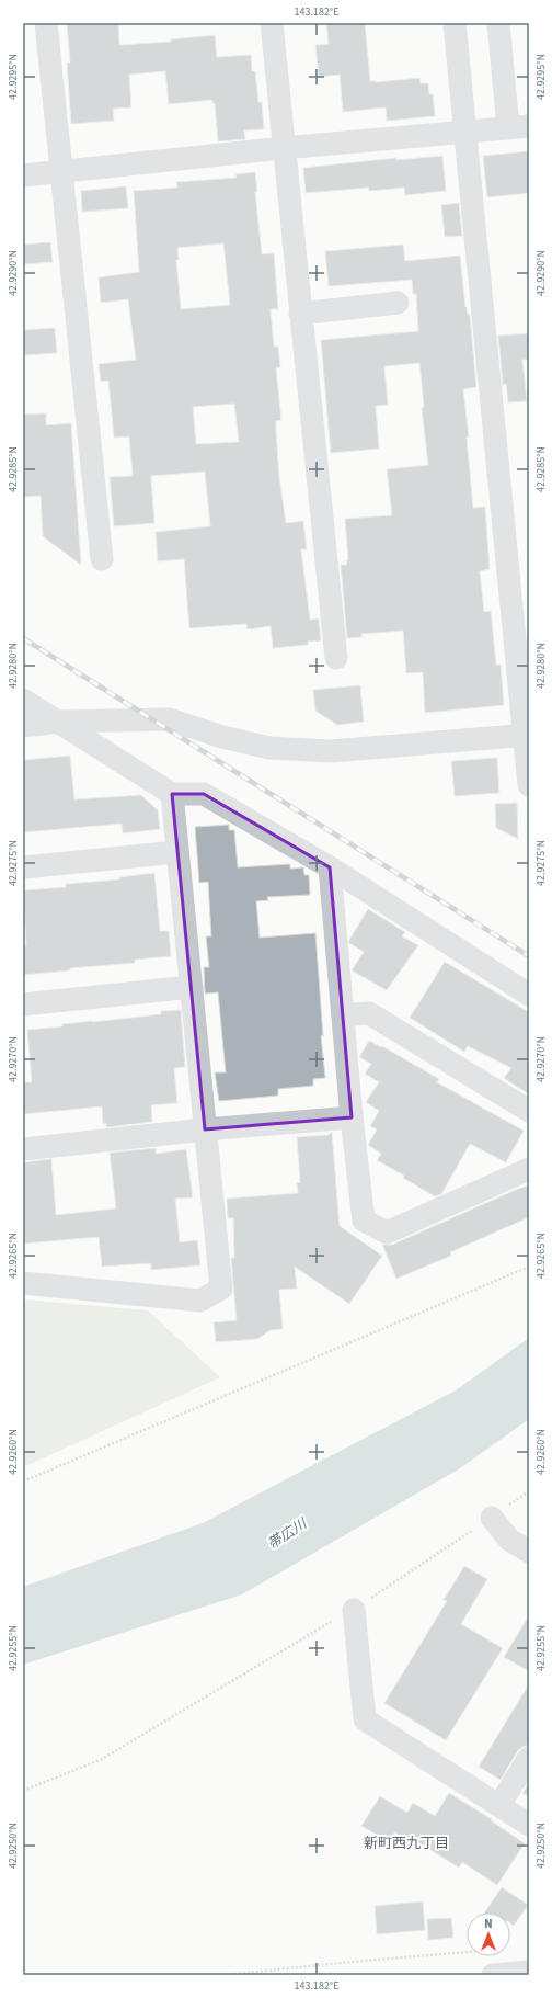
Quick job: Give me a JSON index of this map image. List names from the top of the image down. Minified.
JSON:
{"districts":["新町西九丁目"],"water":["帯広川"],"north":"top","coordinates":["143.182°E","42.9295°N","42.9290°N","42.9285°N","42.9280°N","42.9275°N","42.9270°N","42.9265°N","42.9260°N","42.9255°N","42.9250°N"]}
